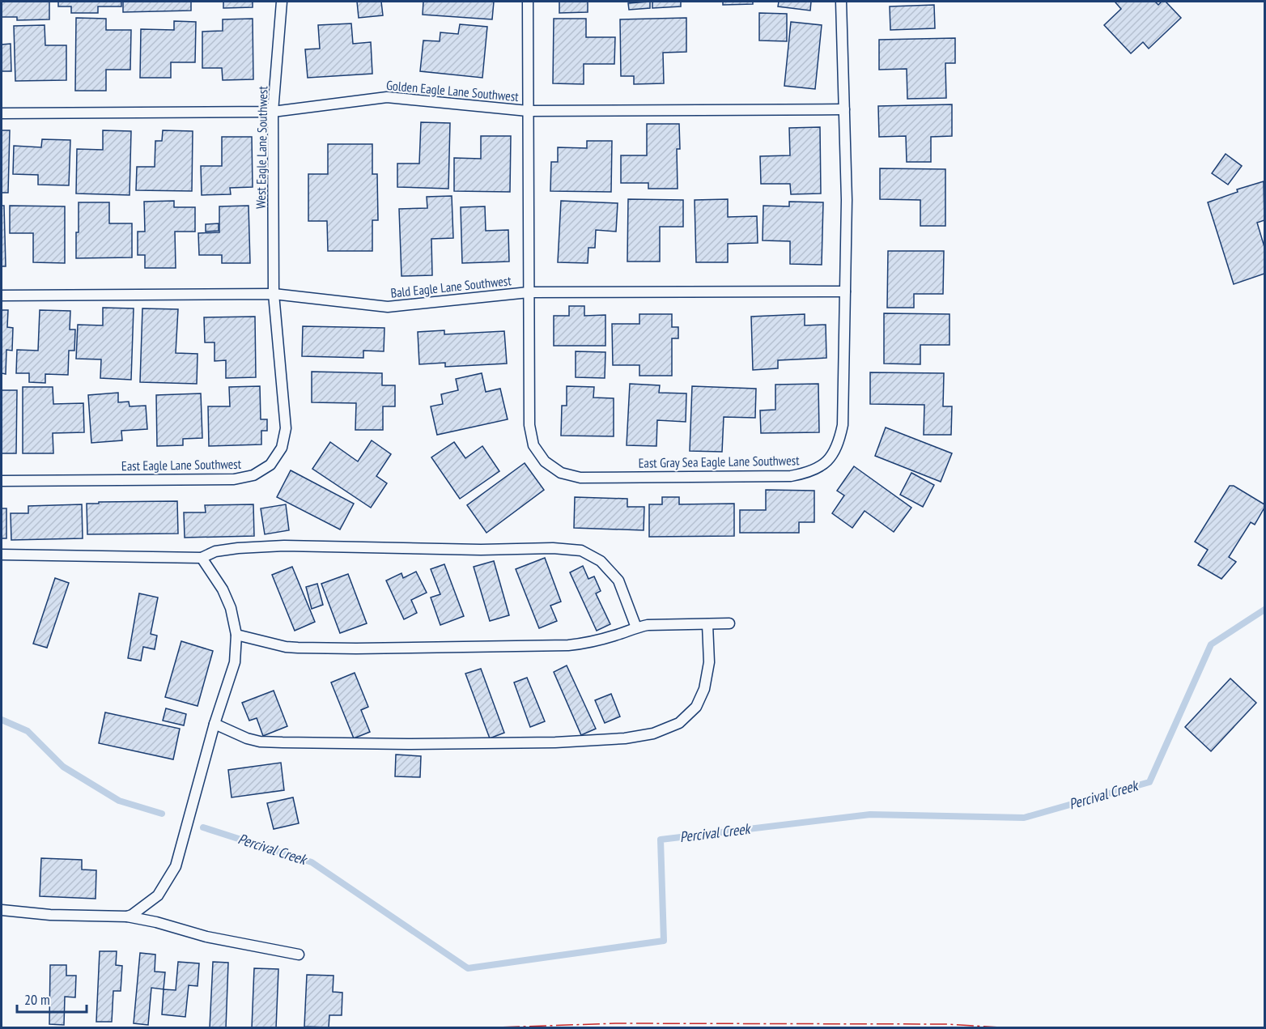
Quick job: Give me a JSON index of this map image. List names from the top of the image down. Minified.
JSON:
{"streets":{"lane":["Golden Eagle Lane Southwest","West Eagle Lane Southwest","Bald Eagle Lane Southwest","East Gray Sea Eagle Lane Southwest","East Eagle Lane Southwest"]},"crossings":[["Golden Eagle Lane Southwest","West Eagle Lane Southwest"],["Golden Eagle Lane Southwest","East Gray Sea Eagle Lane Southwest"],["West Eagle Lane Southwest","Bald Eagle Lane Southwest"],["West Eagle Lane Southwest","East Eagle Lane Southwest"],["Bald Eagle Lane Southwest","East Gray Sea Eagle Lane Southwest"],["Bald Eagle Lane Southwest","East Eagle Lane Southwest"]],"water":["Percival Creek"],"scale_bar":"20 m"}
